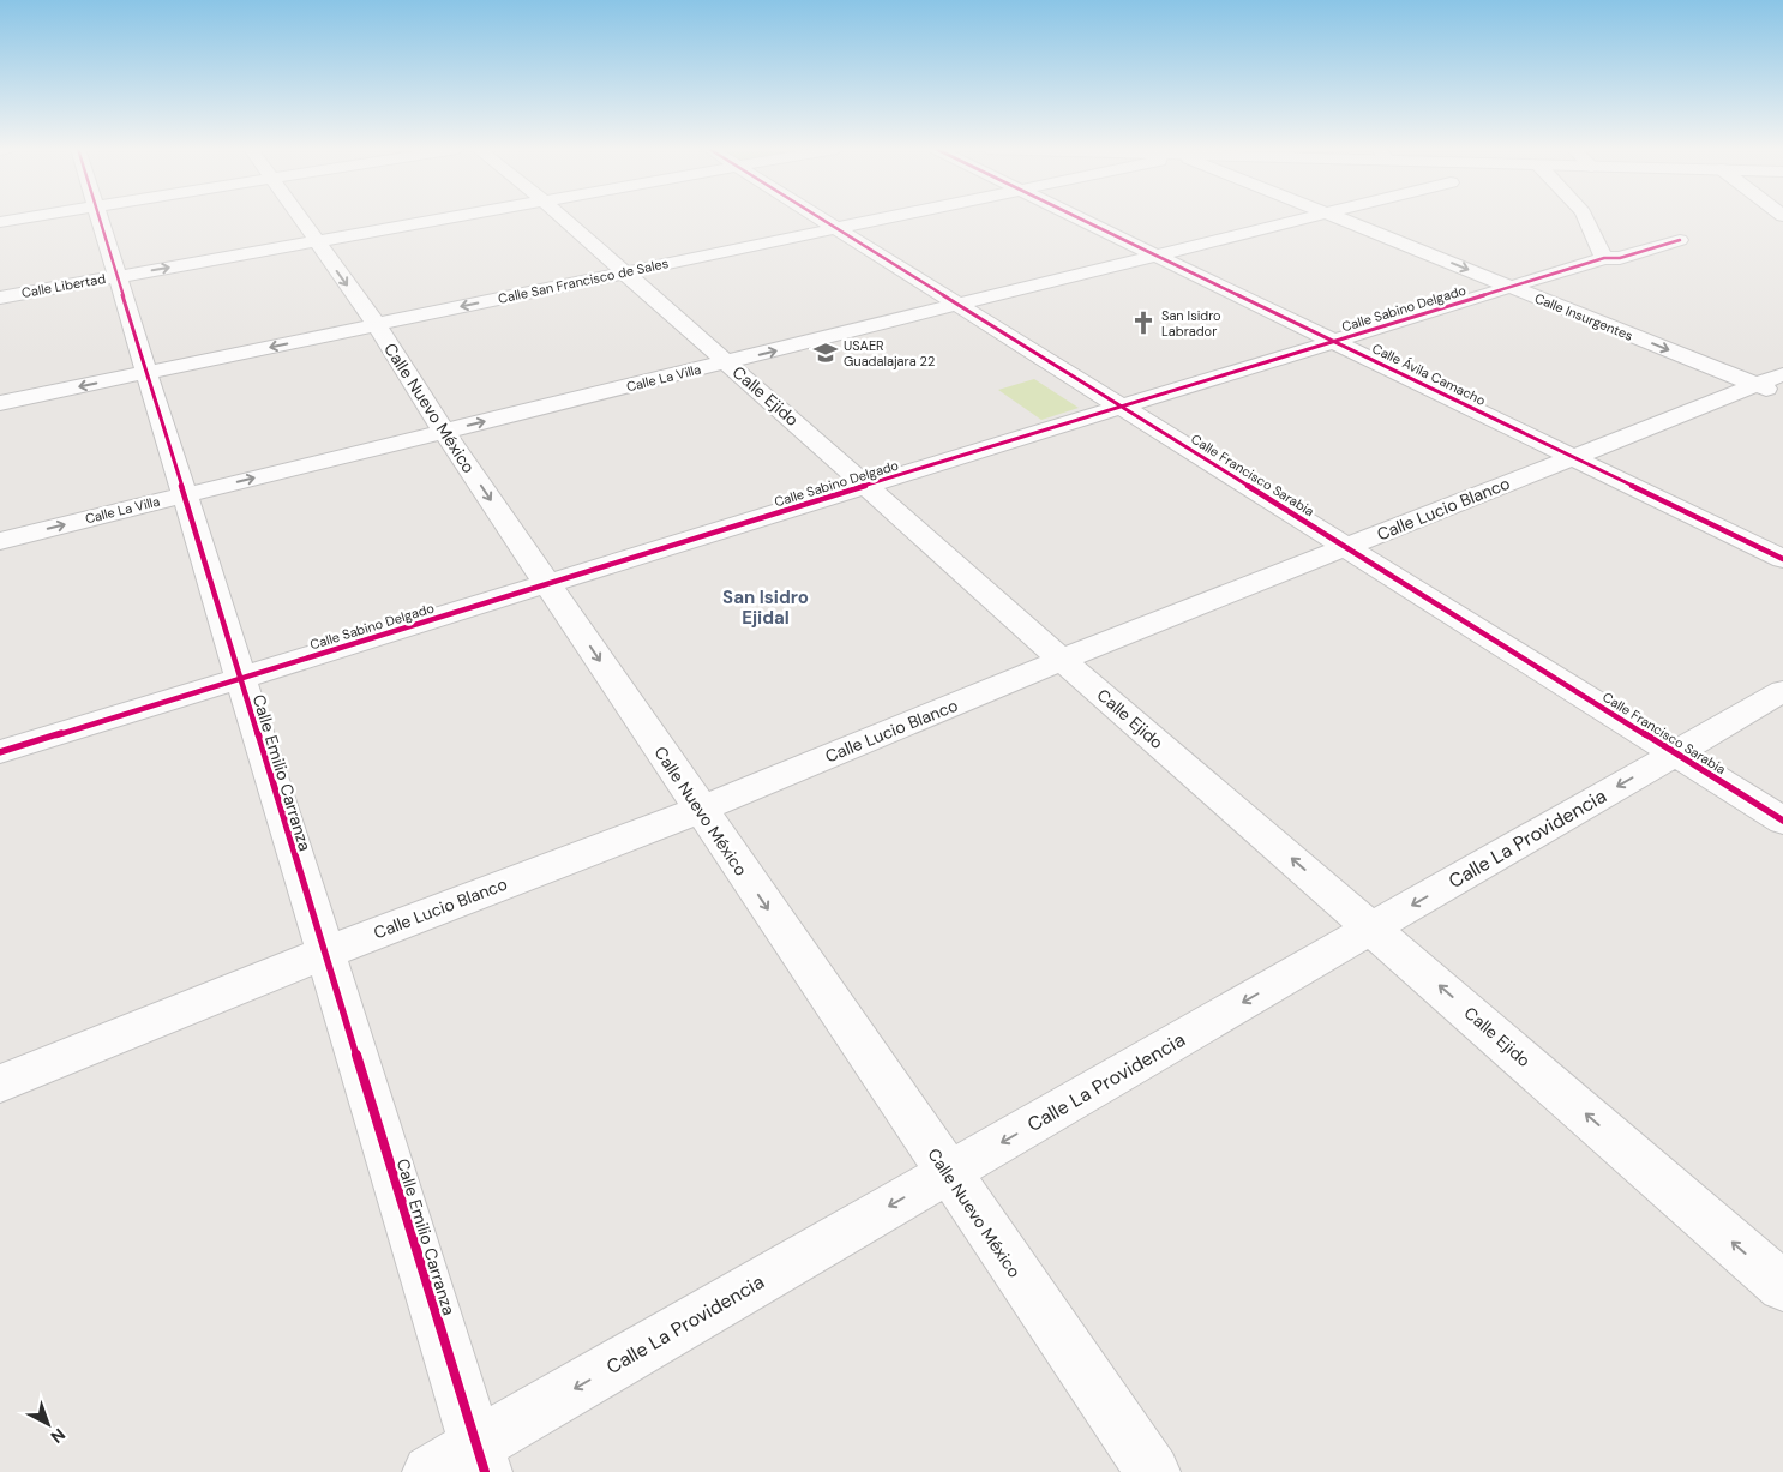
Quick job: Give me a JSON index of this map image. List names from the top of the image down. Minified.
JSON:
{"streets":{"street":["Calle San Francisco de Sales","Calle Libertad","Calle Sabino Delgado","Calle Insurgentes","Calle Ávila Camacho","Calle La Villa","Calle Ejido","Calle Nuevo México","Calle Francisco Sarabia","Calle Lucio Blanco","Calle Emilio Carranza","Calle La Providencia"]},"crossings":[["Calle San Francisco de Sales","Calle Ejido"],["Calle San Francisco de Sales","Calle Nuevo México"],["Calle San Francisco de Sales","Calle Francisco Sarabia"],["Calle San Francisco de Sales","Calle Emilio Carranza"],["Calle Libertad","Calle Nuevo México"],["Calle Libertad","Calle Emilio Carranza"],["Calle Sabino Delgado","Calle Insurgentes"],["Calle Sabino Delgado","Calle Ávila Camacho"],["Calle Sabino Delgado","Calle Ejido"],["Calle Sabino Delgado","Calle Nuevo México"],["Calle Sabino Delgado","Calle Francisco Sarabia"],["Calle Sabino Delgado","Calle Emilio Carranza"],["Calle Insurgentes","Calle Lucio Blanco"],["Calle Ávila Camacho","Calle La Villa"],["Calle Ávila Camacho","Calle Lucio Blanco"],["Calle La Villa","Calle Ejido"],["Calle La Villa","Calle Nuevo México"],["Calle La Villa","Calle Francisco Sarabia"],["Calle La Villa","Calle Emilio Carranza"],["Calle Ejido","Calle Lucio Blanco"],["Calle Ejido","Calle La Providencia"],["Calle Nuevo México","Calle Lucio Blanco"],["Calle Nuevo México","Calle La Providencia"],["Calle Francisco Sarabia","Calle Lucio Blanco"],["Calle Francisco Sarabia","Calle La Providencia"],["Calle Lucio Blanco","Calle Emilio Carranza"],["Calle Emilio Carranza","Calle La Providencia"]],"one_way":["Calle San Francisco de Sales","Calle Libertad","Calle Insurgentes","Calle La Villa","Calle Ejido","Calle Nuevo México","Calle La Providencia"],"districts":["San Isidro Ejidal"],"places":{"church":["San Isidro Labrador"],"school or university":["USAER Guadalajara 22"]},"north":"bottom right"}
